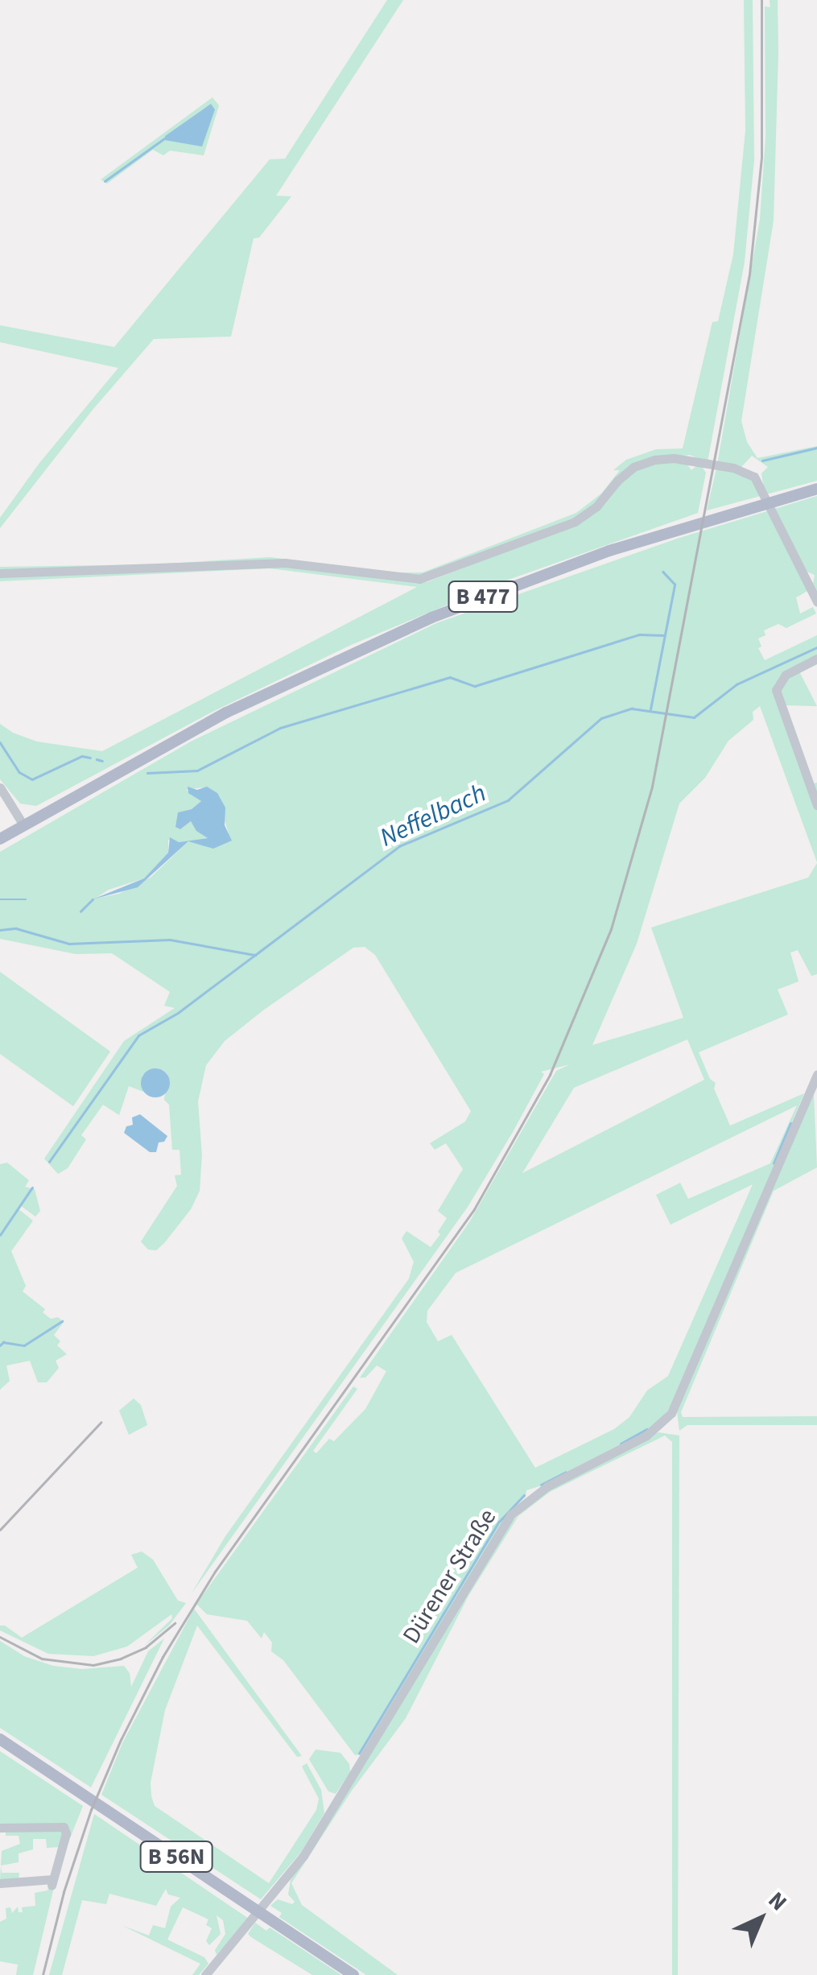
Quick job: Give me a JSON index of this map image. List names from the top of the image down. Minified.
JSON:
{"streets":{"main road":["B 477","B 56N"],"street":["Dürener Straße"]},"water":["Neffelbach"],"north":"top right"}
